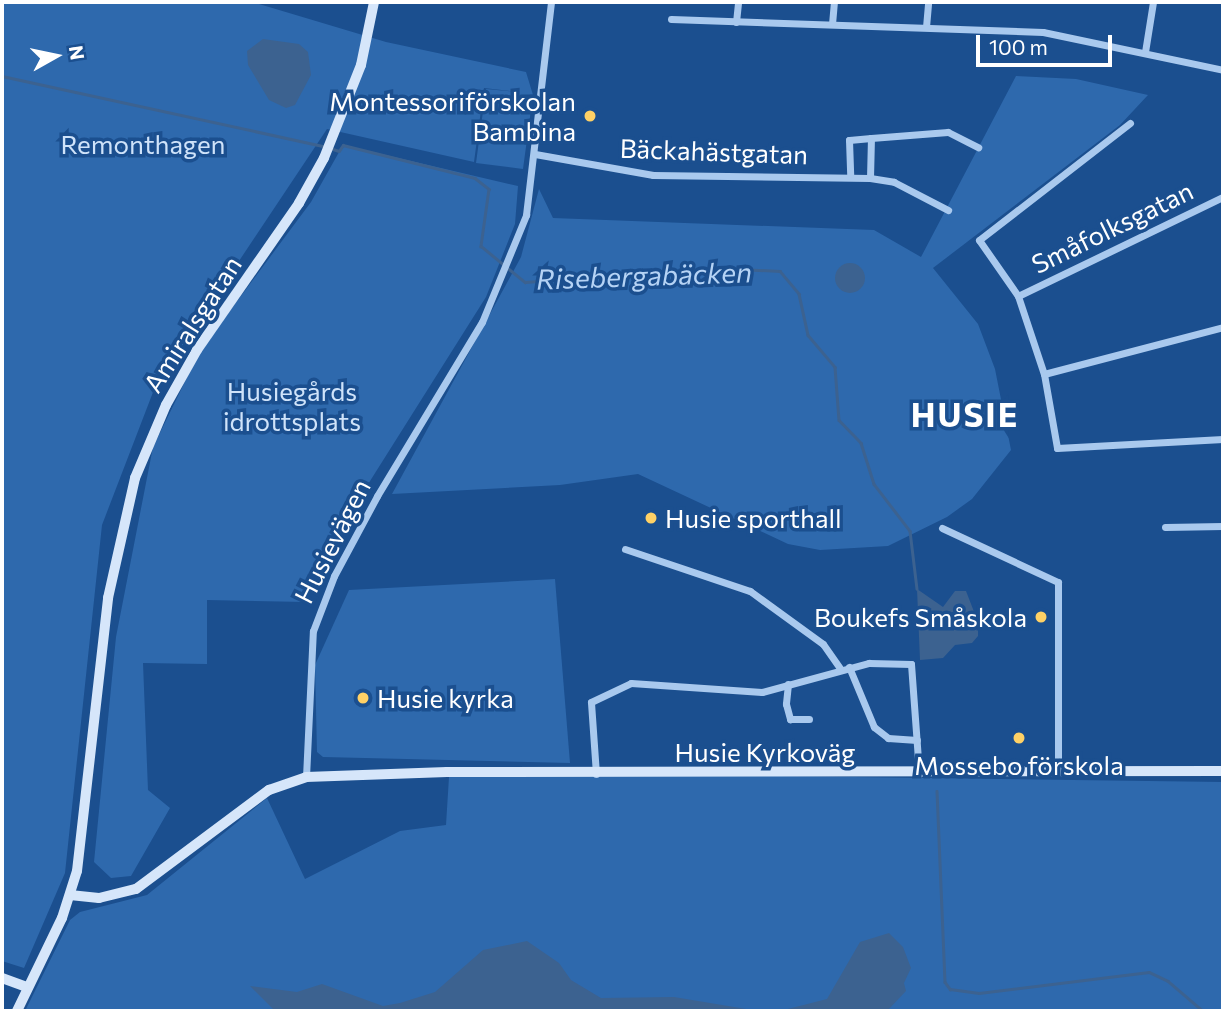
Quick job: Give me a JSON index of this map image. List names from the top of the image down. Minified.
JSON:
{"streets":{"street":["Bäckahästgatan","Småfolksgatan","Amiralsgatan","Husievägen","Husie Kyrkoväg"]},"crossings":[["Bäckahästgatan","Husievägen"],["Husievägen","Husie Kyrkoväg"]],"districts":["HUSIE"],"water":["Risebergabäcken"],"parks":["Remonthagen","Husiegårds idrottsplats"],"places":["Montessoriförskolan Bambina","Husie sporthall","Boukefs Småskola","Husie kyrka","Mossebo förskola"],"scale_bar":"100 m","north":"right"}
